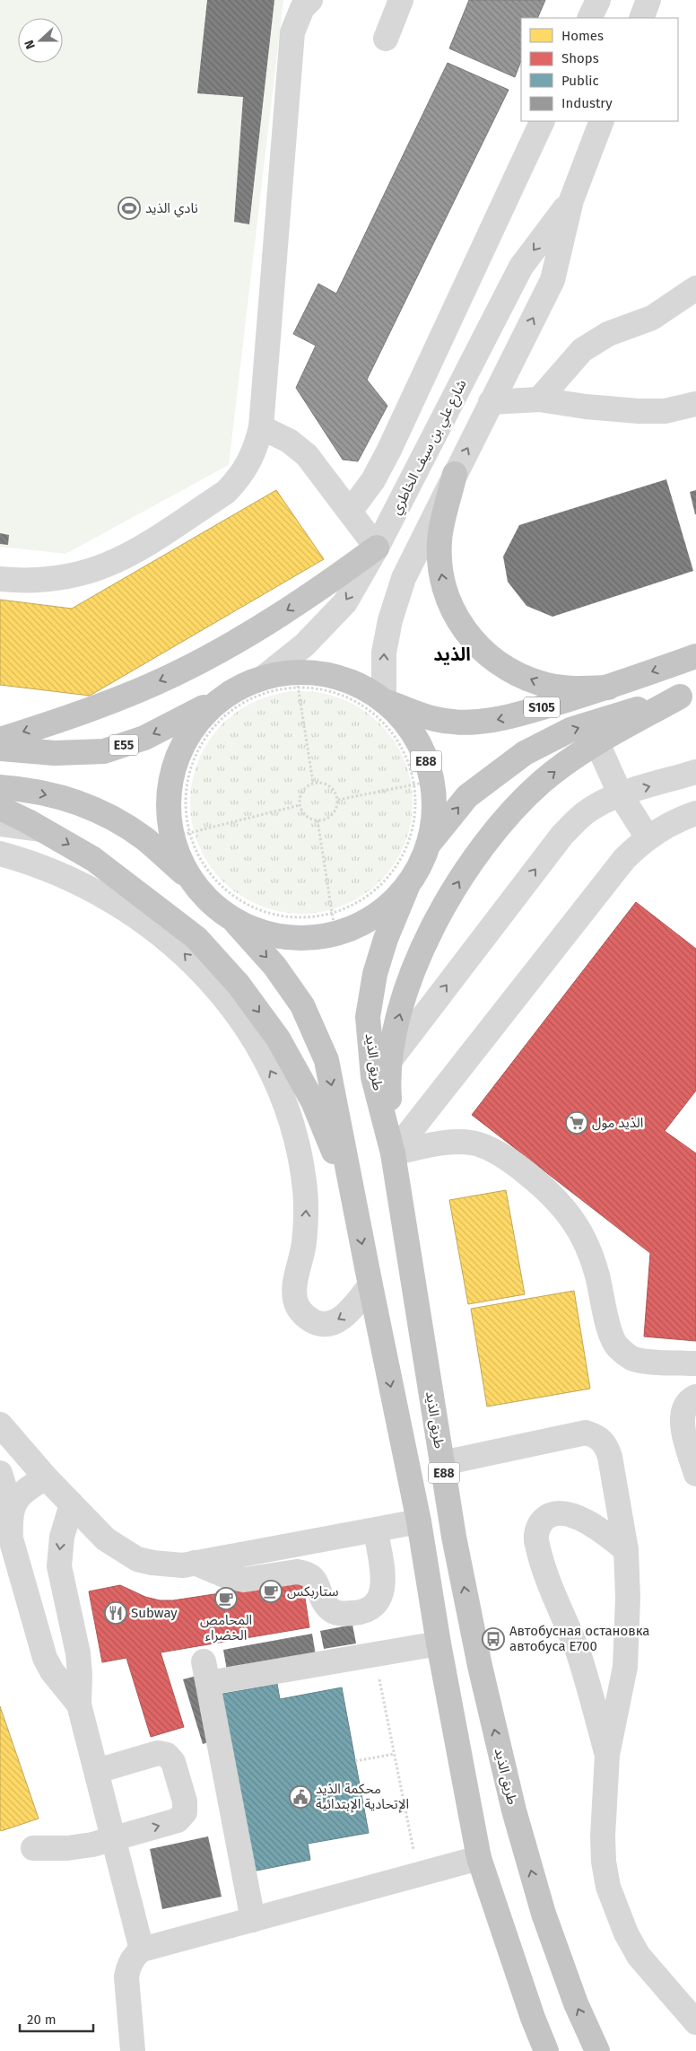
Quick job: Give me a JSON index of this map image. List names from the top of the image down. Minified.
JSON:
{"streets":{"highway":["S105","E55","E88","طريق الذيد"],"street":["شارع علي بن سيف الخاطري"]},"crossings":[["شارع علي بن سيف الخاطري","S105"],["شارع علي بن سيف الخاطري","E88"],["S105","E88"],["E55","E88"],["E88","طريق الذيد"]],"districts":["الذيد"],"places":{"sports":["نادي الذيد"],"supermarket":["الذيد مول"],"cafe":["ستاربكس","المحامص الخضراء"],"restaurant":["Subway"],"bus stop":["Автобусная остановка автобуса Е700"],"public building":["محكمة الذيد الإتحادية الإبتدائية"]},"legend":["Homes","Shops","Public","Industry"],"scale_bar":"20 m","north":"left"}
